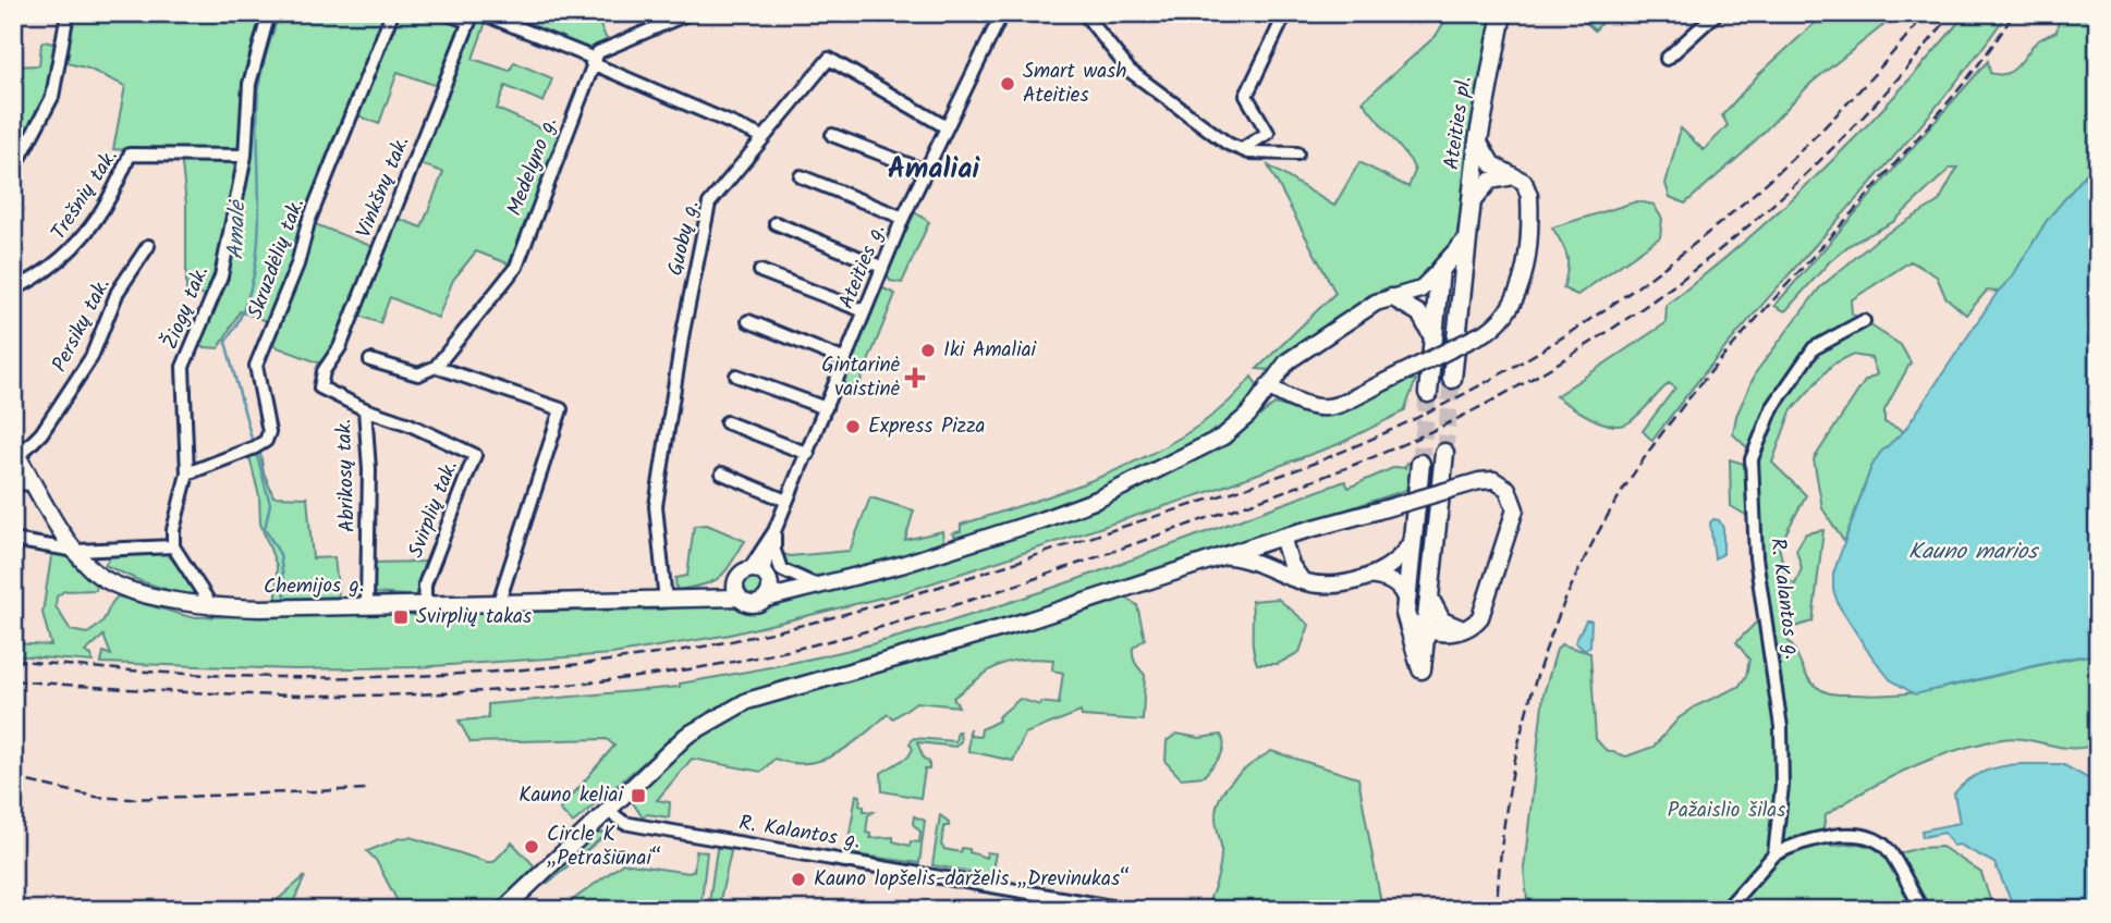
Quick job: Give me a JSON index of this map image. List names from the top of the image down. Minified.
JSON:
{"streets":{"highway":["Ateities pl."],"main road":["Chemijos g."],"street":["Medelyno g.","Vinkšnų tak.","Trešnių tak.","Guobų g.","Skruzdėlių tak.","Ateities g.","Žiogų tak.","Persikų tak.","Abrikosų tak.","Svirplių tak.","R. Kalantos g."]},"crossings":[["Vinkšnų tak.","Abrikosų tak."],["Trešnių tak.","Žiogų tak."],["Guobų g.","Ateities g."],["Guobų g.","Chemijos g."],["Skruzdėlių tak.","Žiogų tak."],["Persikų tak.","Chemijos g."],["Abrikosų tak.","Svirplių tak."],["Abrikosų tak.","Chemijos g."],["Svirplių tak.","Chemijos g."]],"districts":["Amaliai"],"water":["Amalė","Kauno marios"],"parks":["Pažaislio šilas"],"places":{"other":["Smart wash Ateities","Iki Amaliai","Express Pizza","Circle K „Petrašiūnai“","Kauno lopšelis-darželis „Drevinukas“"],"health":["Gintarinė vaistinė"],"transit":["Svirplių takas","Kauno keliai"]}}
